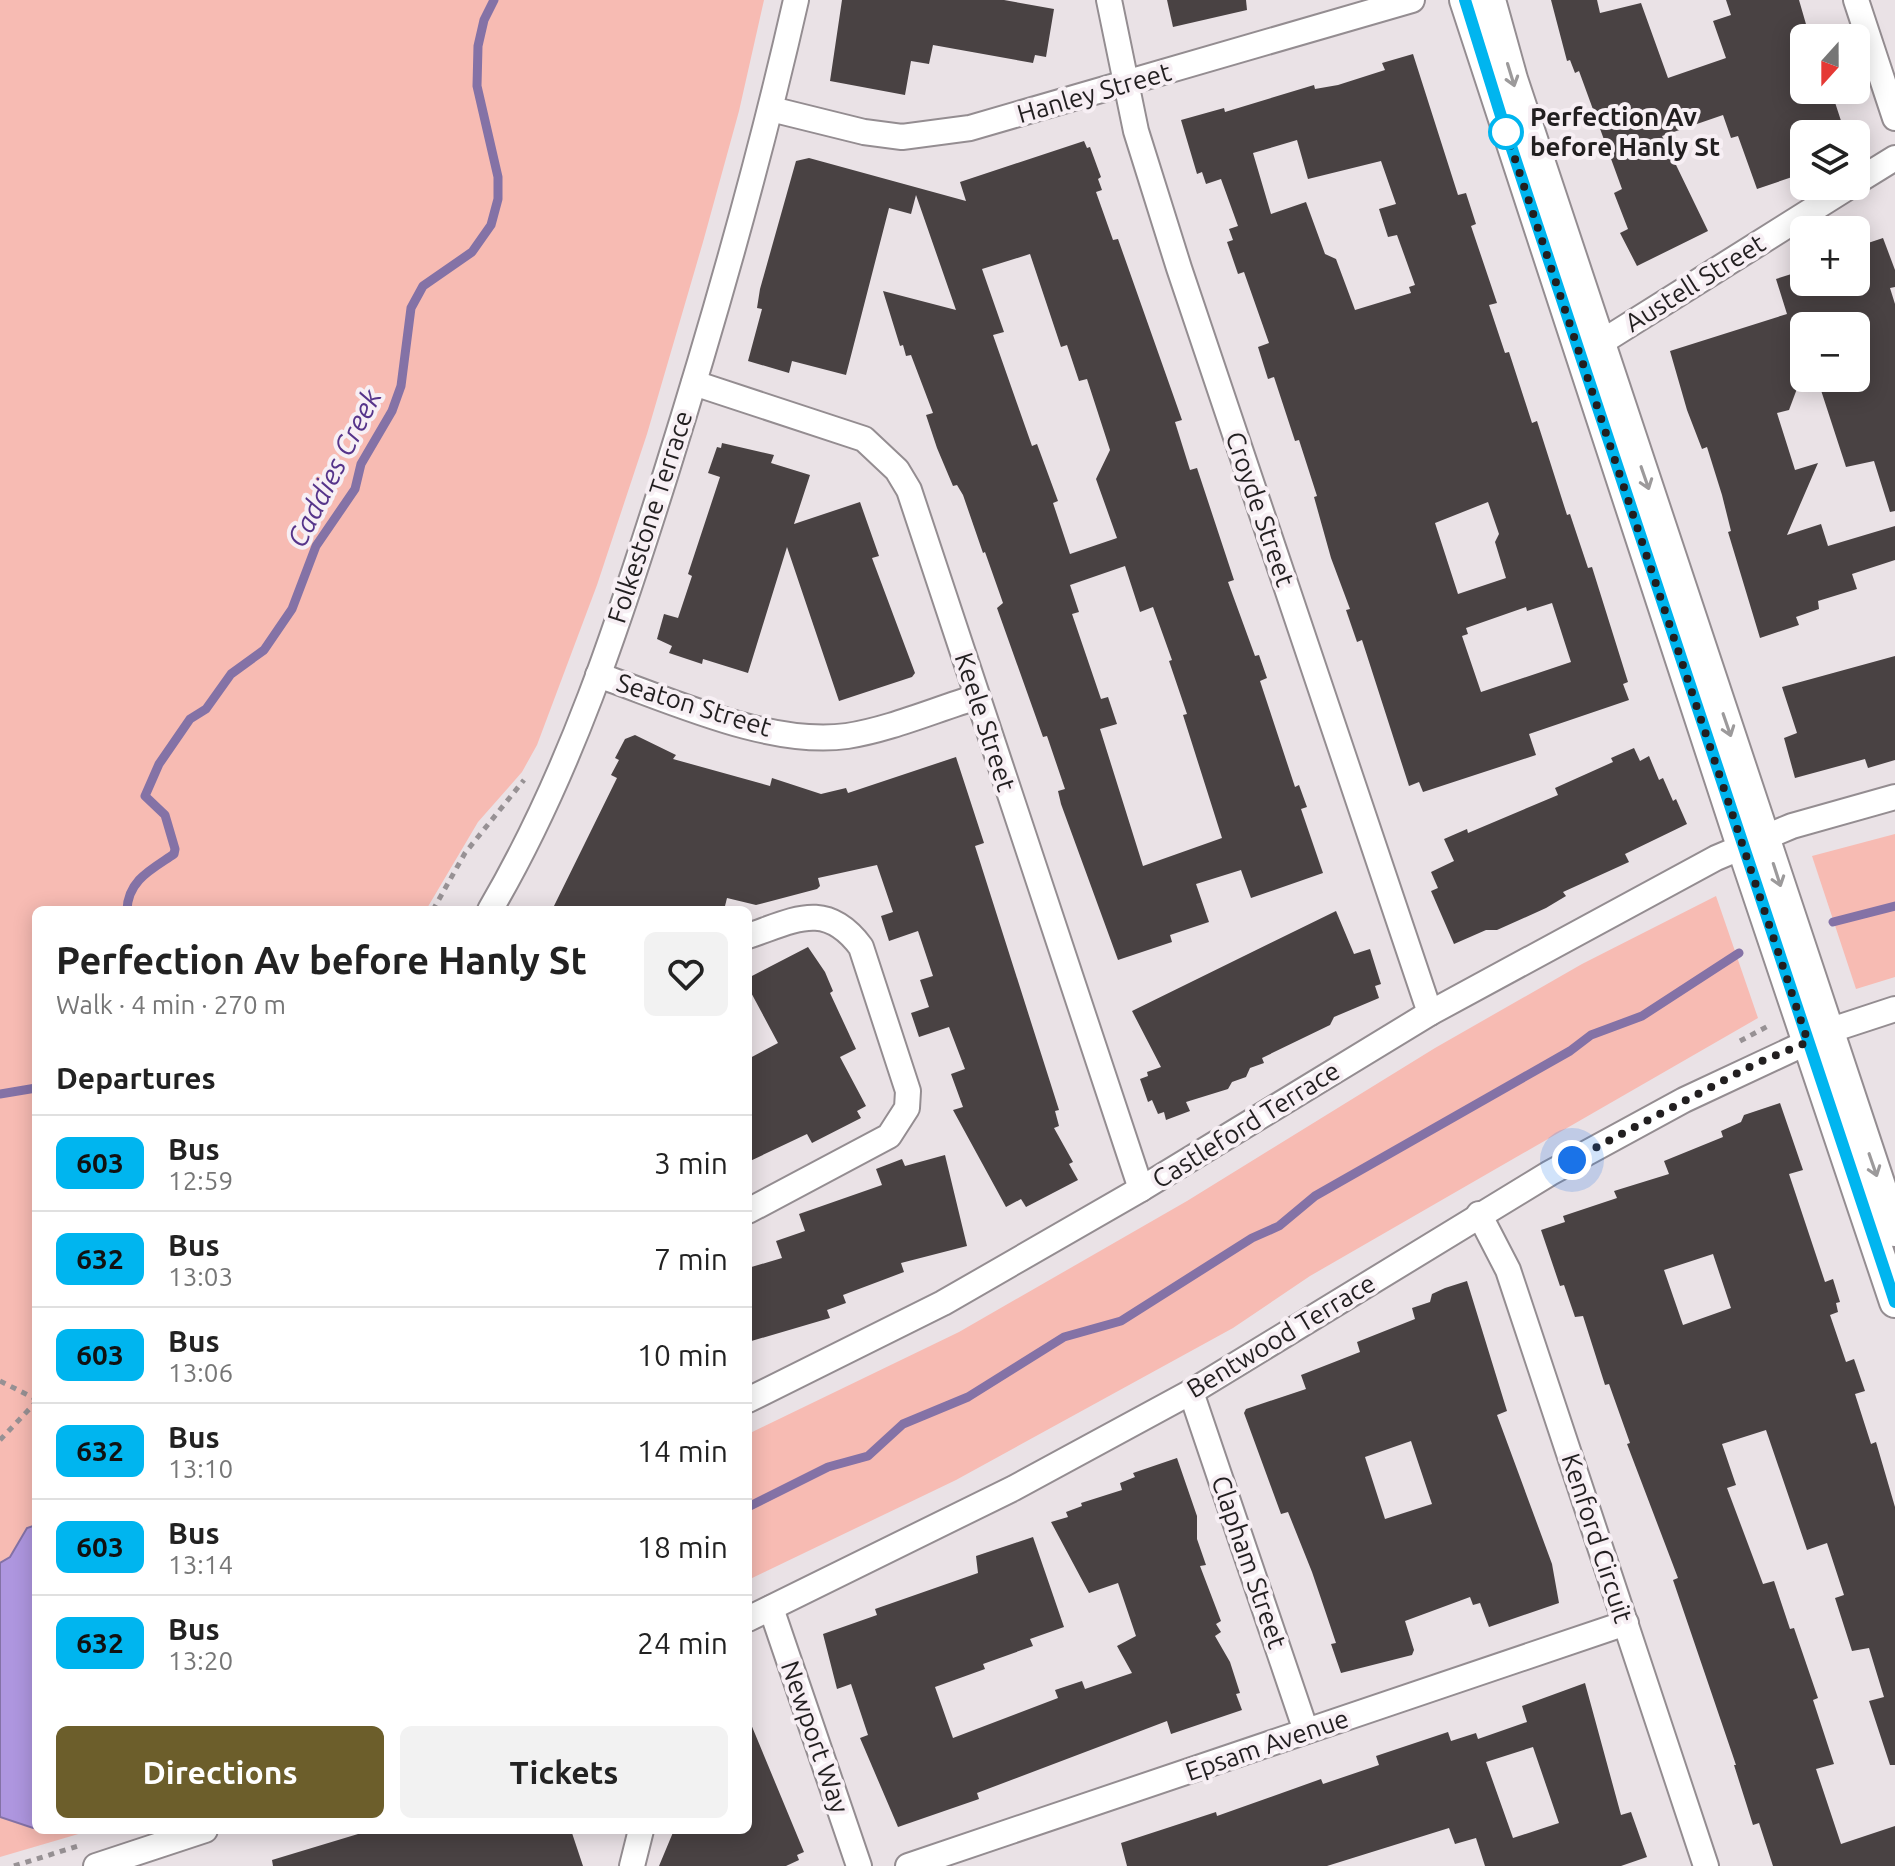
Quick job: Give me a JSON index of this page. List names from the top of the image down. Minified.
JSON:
{"streets":{"street":["Hanley Street","Austell Street","Croyde Street","Folkestone Terrace","Seaton Street","Keele Street","Castleford Terrace","Bentwood Terrace","Kenford Circuit","Clapham Street","Newport Way","Epsam Avenue"]},"crossings":[["Hanley Street","Croyde Street"],["Hanley Street","Folkestone Terrace"],["Croyde Street","Castleford Terrace"],["Folkestone Terrace","Seaton Street"],["Folkestone Terrace","Keele Street"],["Seaton Street","Keele Street"],["Keele Street","Castleford Terrace"],["Bentwood Terrace","Kenford Circuit"],["Bentwood Terrace","Clapham Street"],["Bentwood Terrace","Newport Way"],["Kenford Circuit","Epsam Avenue"],["Clapham Street","Epsam Avenue"]],"water":["Caddies Creek"],"places":["Perfection Av before Hanly St"],"lines":["bus line 603"],"north":"bottom","page":{"map_buttons":["+","−"],"heading":[["Perfection Av before Hanly St","Walk · 4 min · 270 m"],"Departures"],"list":[{"mark":"603","name":"Bus","note":"12:59","value":"3 min"},{"mark":"632","name":"Bus","note":"13:03","value":"7 min"},{"mark":"603","name":"Bus","note":"13:06","value":"10 min"},{"mark":"632","name":"Bus","note":"13:10","value":"14 min"},{"mark":"603","name":"Bus","note":"13:14","value":"18 min"},{"mark":"632","name":"Bus","note":"13:20","value":"24 min"}],"buttons":["Directions","Tickets"]}}
